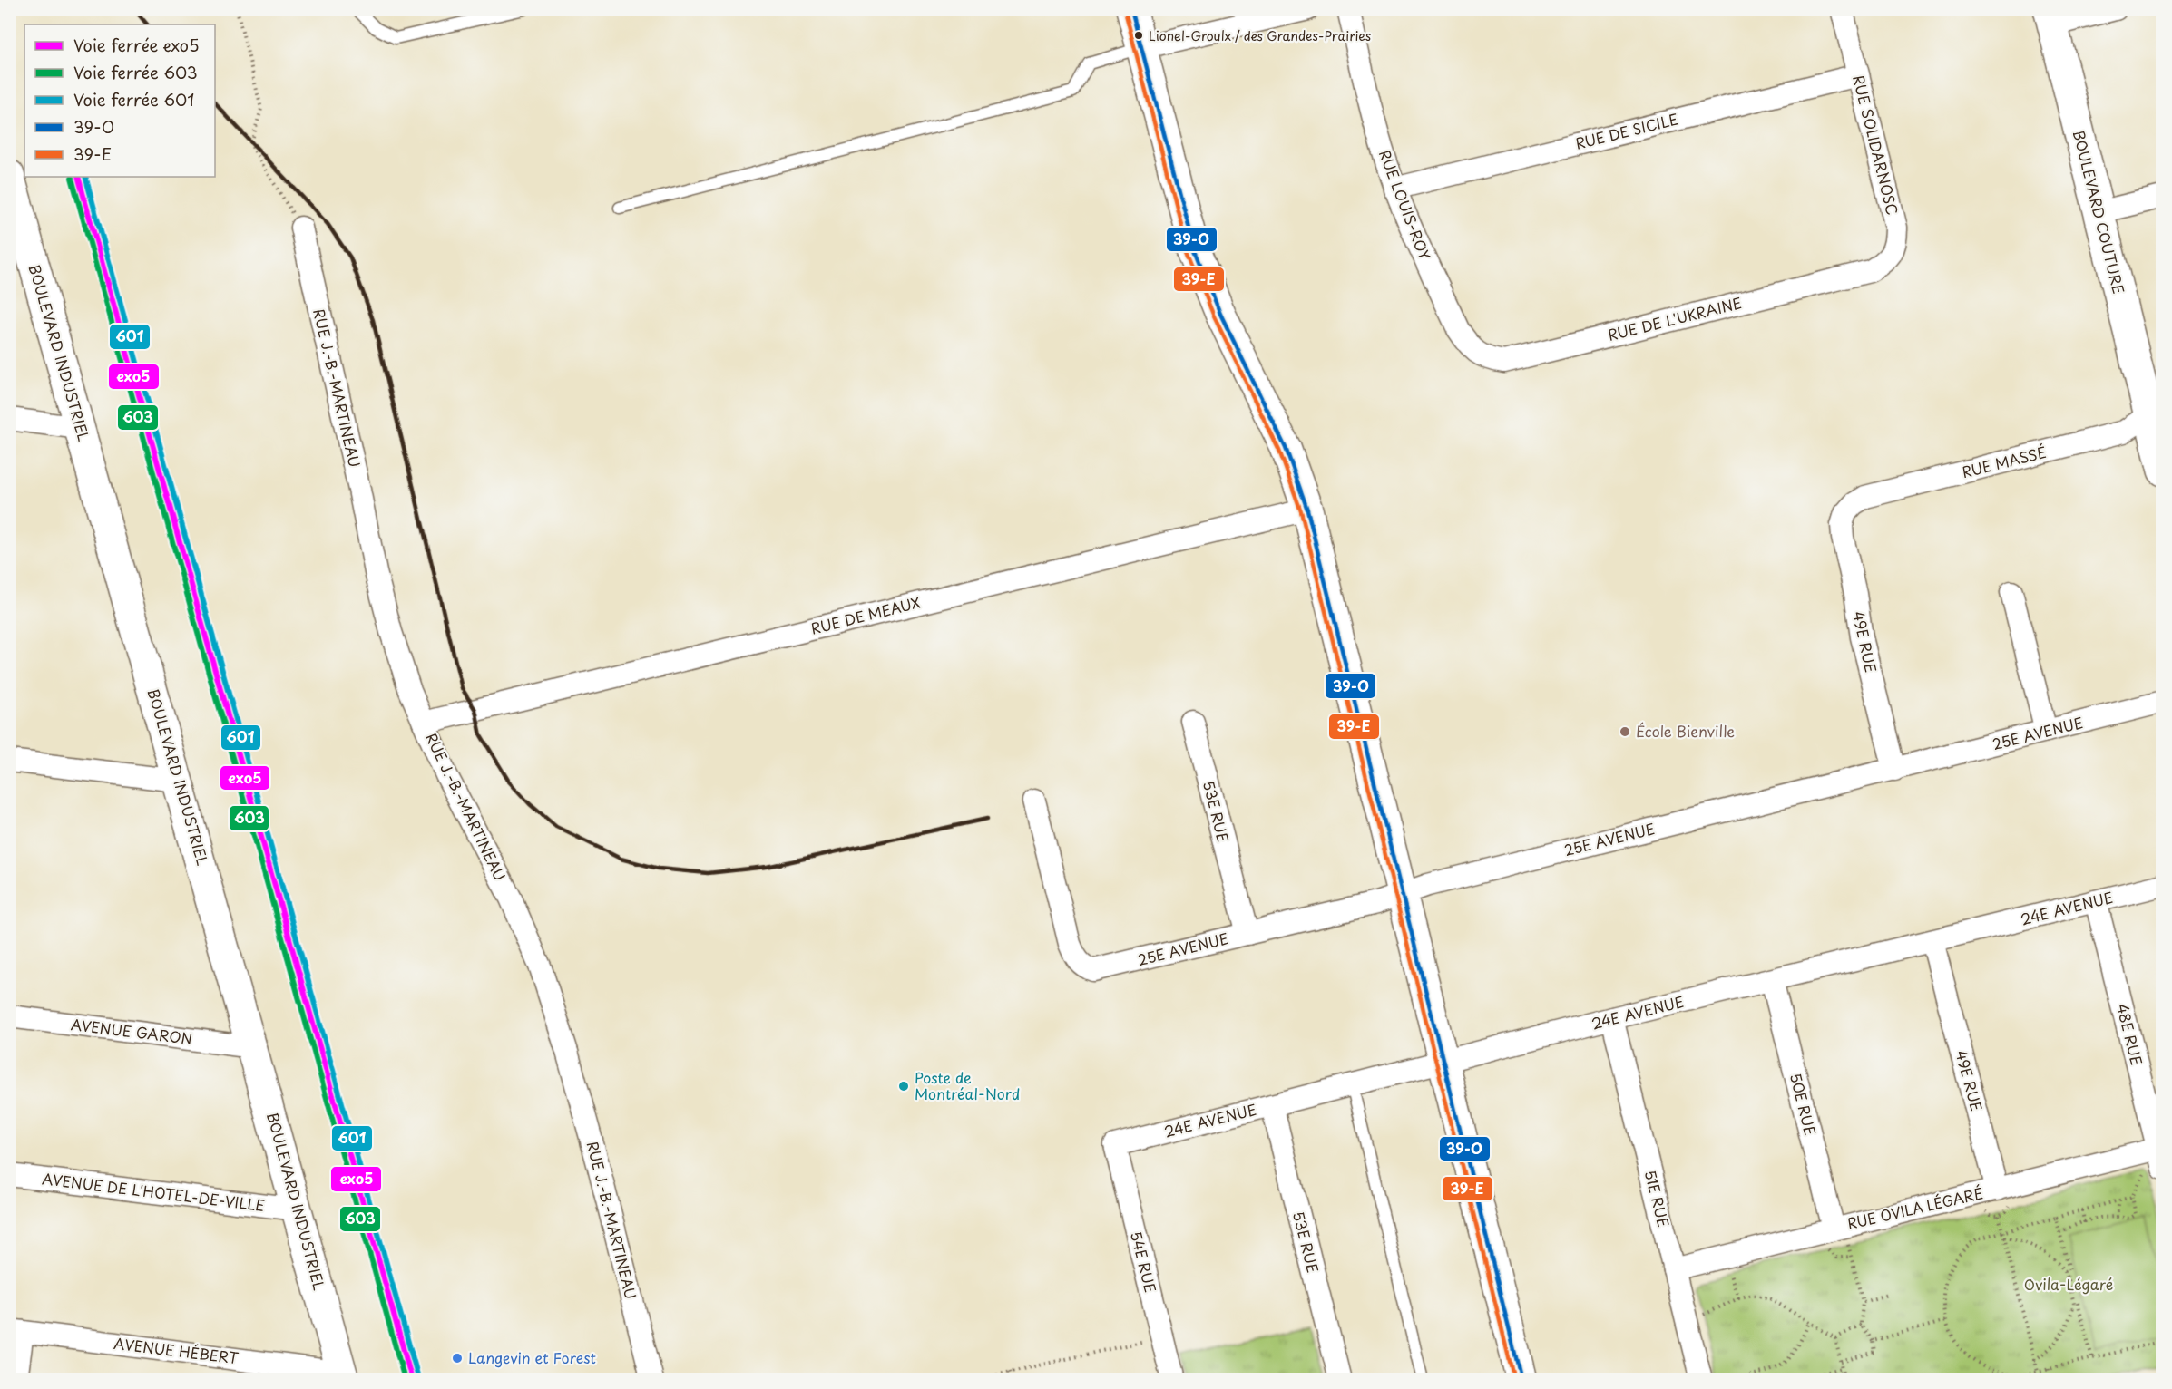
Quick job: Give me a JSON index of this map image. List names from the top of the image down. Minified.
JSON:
{"streets":{"street":["RUE DE SICILE","RUE SOLIDARNOSC","RUE LOUIS-ROY","BOULEVARD COUTURE","RUE DE L'UKRAINE","BOULEVARD INDUSTRIEL","RUE J.-B.-MARTINEAU","RUE MASSÉ","RUE DE MEAUX","49E RUE","25E AVENUE","53E RUE","24E AVENUE","AVENUE GARON","48E RUE","50E RUE","AVENUE DE L'HOTEL-DE-VILLE","51E RUE","RUE OVILA LÉGARÉ","54E RUE","AVENUE HÉBERT"]},"crossings":[["RUE DE SICILE","RUE SOLIDARNOSC"],["RUE DE SICILE","RUE LOUIS-ROY"],["RUE SOLIDARNOSC","RUE DE L'UKRAINE"],["RUE LOUIS-ROY","RUE DE L'UKRAINE"],["BOULEVARD COUTURE","RUE MASSÉ"],["BOULEVARD INDUSTRIEL","AVENUE GARON"],["BOULEVARD INDUSTRIEL","AVENUE DE L'HOTEL-DE-VILLE"],["BOULEVARD INDUSTRIEL","AVENUE HÉBERT"],["RUE J.-B.-MARTINEAU","RUE DE MEAUX"],["RUE MASSÉ","49E RUE"],["49E RUE","25E AVENUE"],["49E RUE","24E AVENUE"],["49E RUE","RUE OVILA LÉGARÉ"],["25E AVENUE","53E RUE"],["53E RUE","24E AVENUE"],["24E AVENUE","48E RUE"],["24E AVENUE","50E RUE"],["24E AVENUE","51E RUE"],["24E AVENUE","54E RUE"],["48E RUE","RUE OVILA LÉGARÉ"],["50E RUE","RUE OVILA LÉGARÉ"],["51E RUE","RUE OVILA LÉGARÉ"]],"parks":["Ovila-Légaré"],"places":["Lionel-Groulx / des Grandes-Prairies","École Bienville","Poste de Montréal-Nord","Langevin et Forest"],"lines":["transit line 39-O","transit line 39-E","rail line exo5","rail line 601","rail line 603"],"legend":["Voie ferrée exo5","Voie ferrée 603","Voie ferrée 601","39-O","39-E"]}
